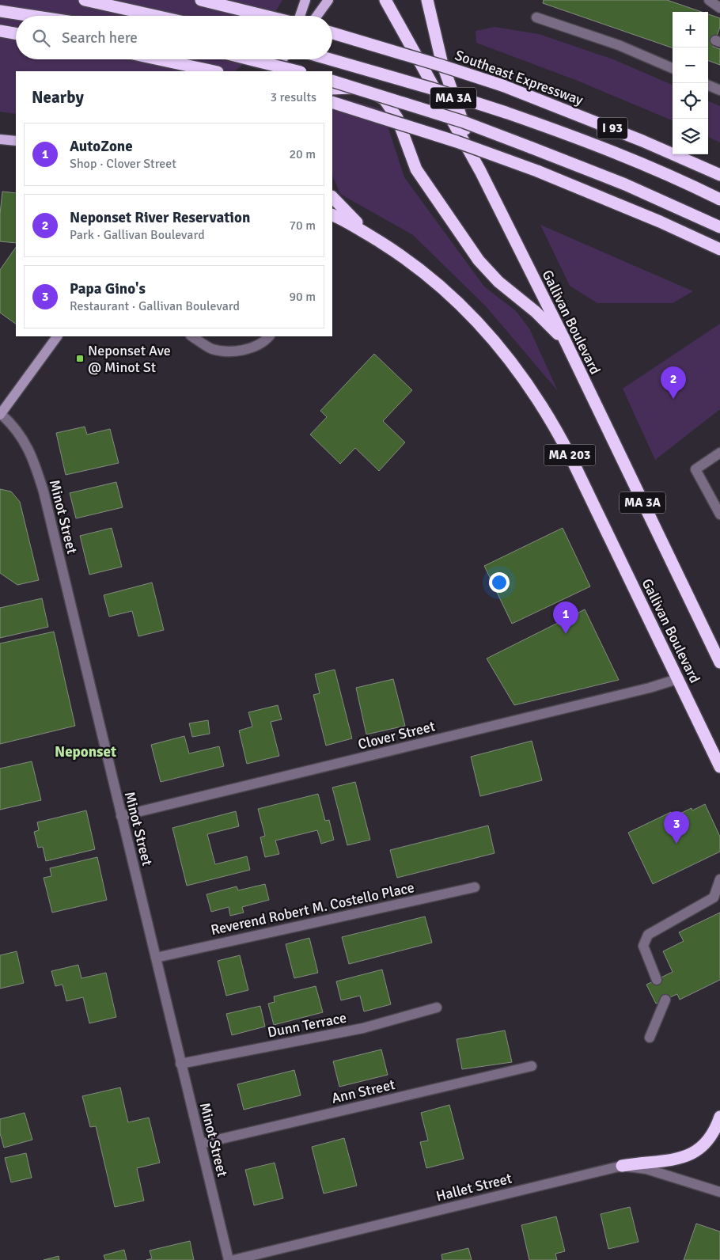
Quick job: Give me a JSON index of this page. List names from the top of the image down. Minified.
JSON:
{"streets":{"highway":["Southeast Expressway","MA 3A","I 93","Gallivan Boulevard","MA 203"],"street":["Minot Street","Clover Street","Reverend Robert M. Costello Place","Dunn Terrace","Ann Street","Hallet Street"]},"crossings":[["MA 3A","Gallivan Boulevard"],["Gallivan Boulevard","Clover Street"],["Minot Street","Clover Street"],["Minot Street","Reverend Robert M. Costello Place"],["Minot Street","Dunn Terrace"],["Minot Street","Ann Street"]],"districts":["Neponset"],"places":{"transit":["Neponset Ave @ Minot St"]},"page":{"map_buttons":["+","−"],"search":"Search here","heading":["Nearby","3 results"],"list":[{"mark":"1","name":"AutoZone","note":"Shop · Clover Street","value":"20 m"},{"mark":"2","name":"Neponset River Reservation","note":"Park · Gallivan Boulevard","value":"70 m"},{"mark":"3","name":"Papa Gino's","note":"Restaurant · Gallivan Boulevard","value":"90 m"}],"pins":["2","1","3"]}}
